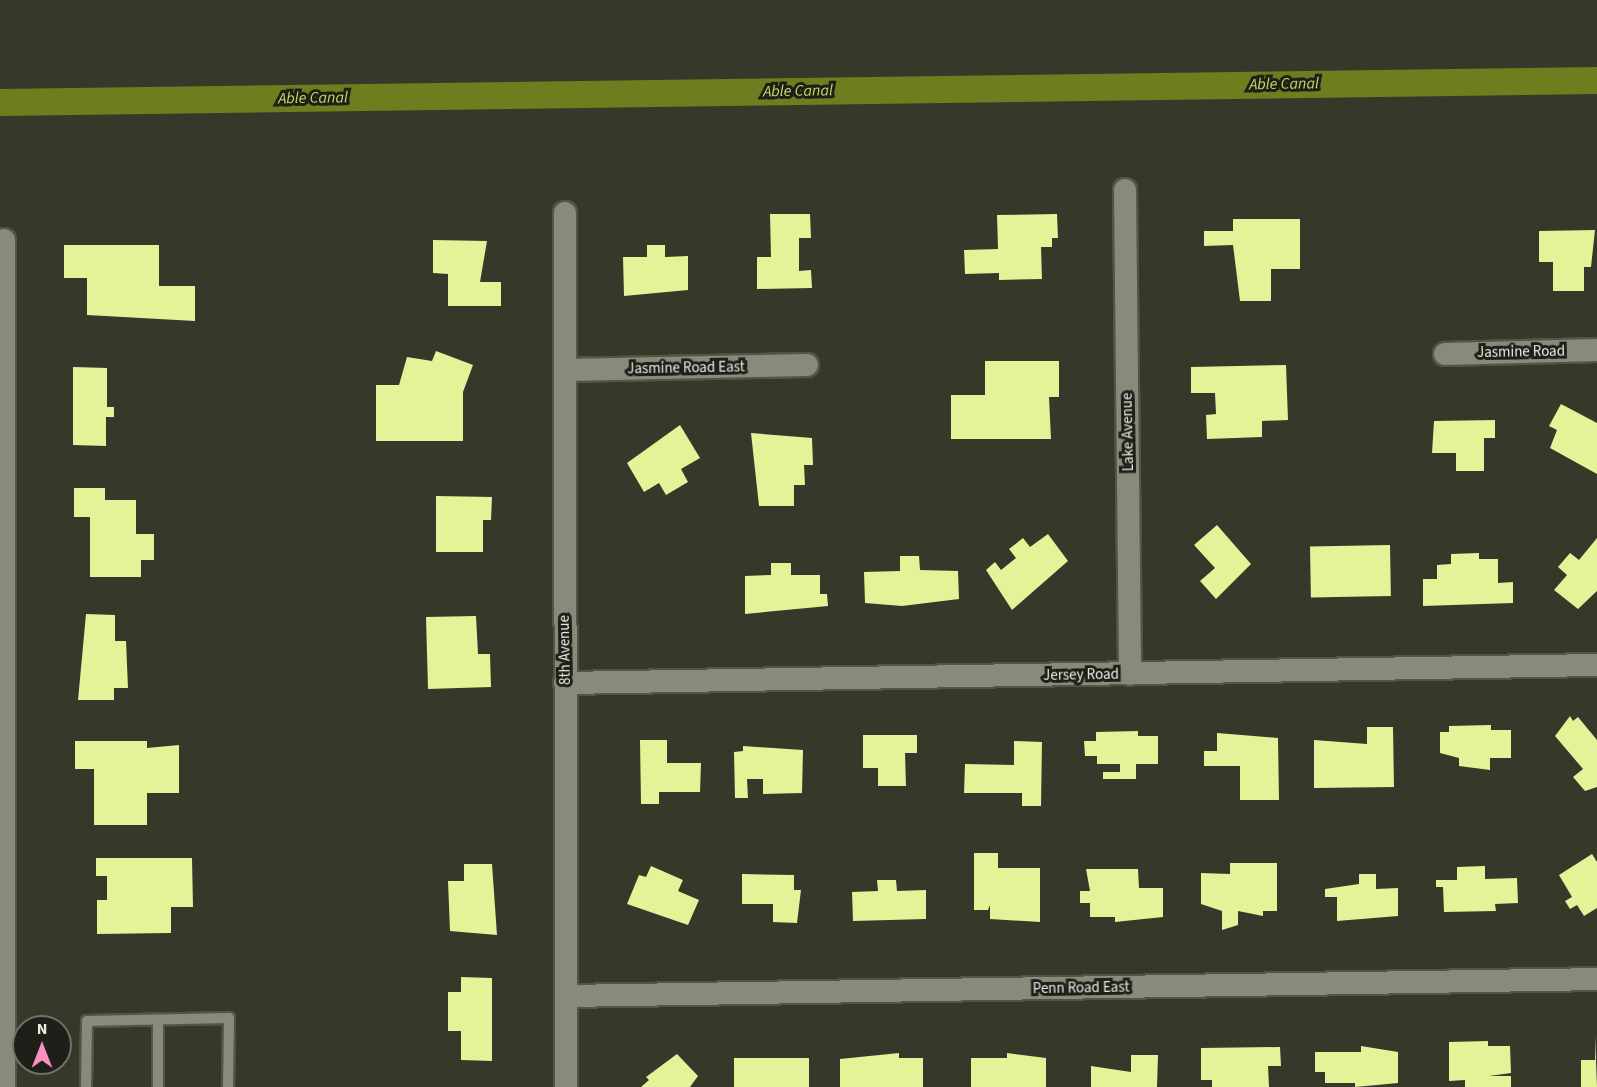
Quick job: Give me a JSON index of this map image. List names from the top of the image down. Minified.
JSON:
{"streets":{"street":["Jasmine Road","Jasmine Road East","Lake Avenue","8th Avenue","Jersey Road","Penn Road East"]},"crossings":[["Jasmine Road East","8th Avenue"],["Lake Avenue","Jersey Road"],["8th Avenue","Jersey Road"],["8th Avenue","Penn Road East"]],"water":["Able Canal"],"north":"top"}
